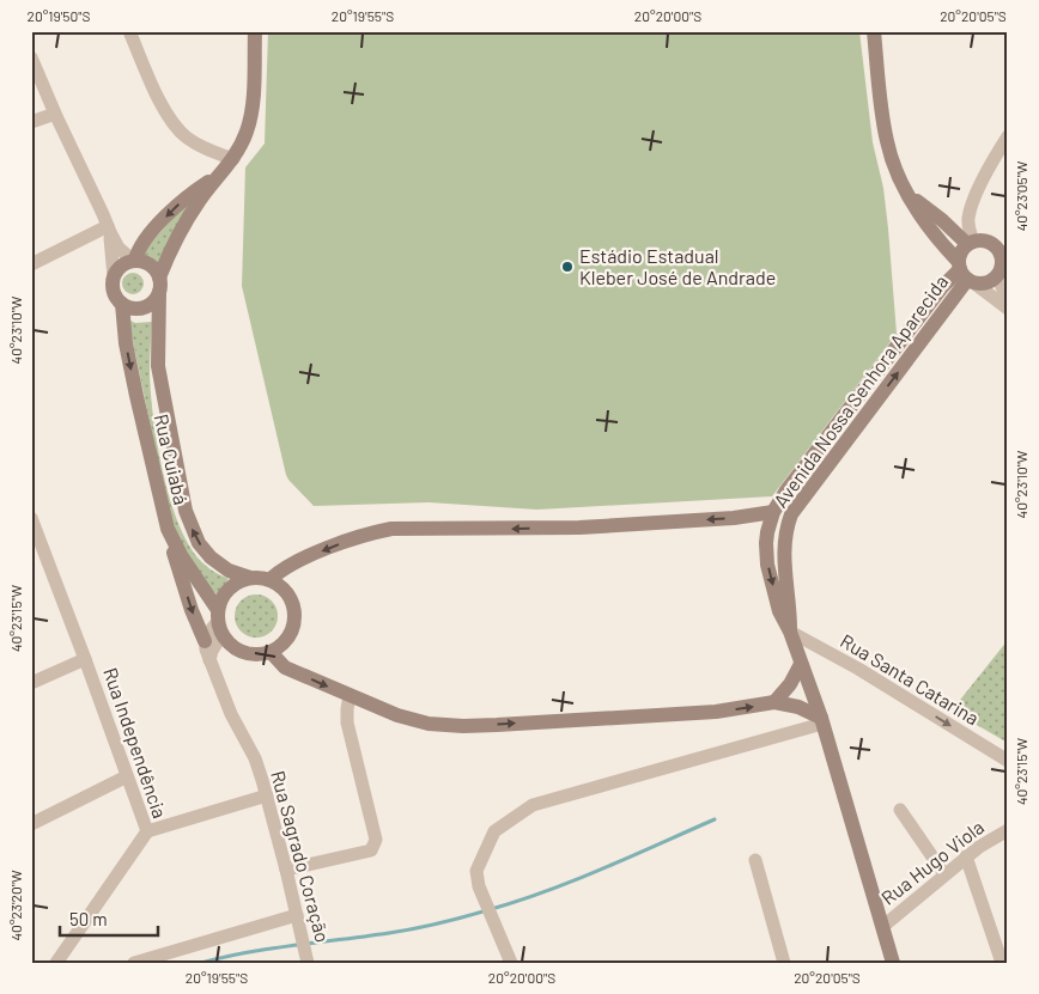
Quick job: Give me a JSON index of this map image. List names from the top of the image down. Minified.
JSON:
{"streets":{"street":["Avenida Nossa Senhora Aparecida","Rua Cuiabá","Rua Santa Catarina","Rua Independência","Rua Sagrado Coração","Rua Hugo Viola"]},"crossings":[["Avenida Nossa Senhora Aparecida","Rua Santa Catarina"]],"places":["Estádio Estadual Kleber José de Andrade"],"scale_bar":"50 m","coordinates":["20°19'50\"S","20°19'55\"S","20°20'00\"S","20°20'05\"S","40°23'05\"W","40°23'10\"W","40°23'15\"W","40°23'20\"W"]}
